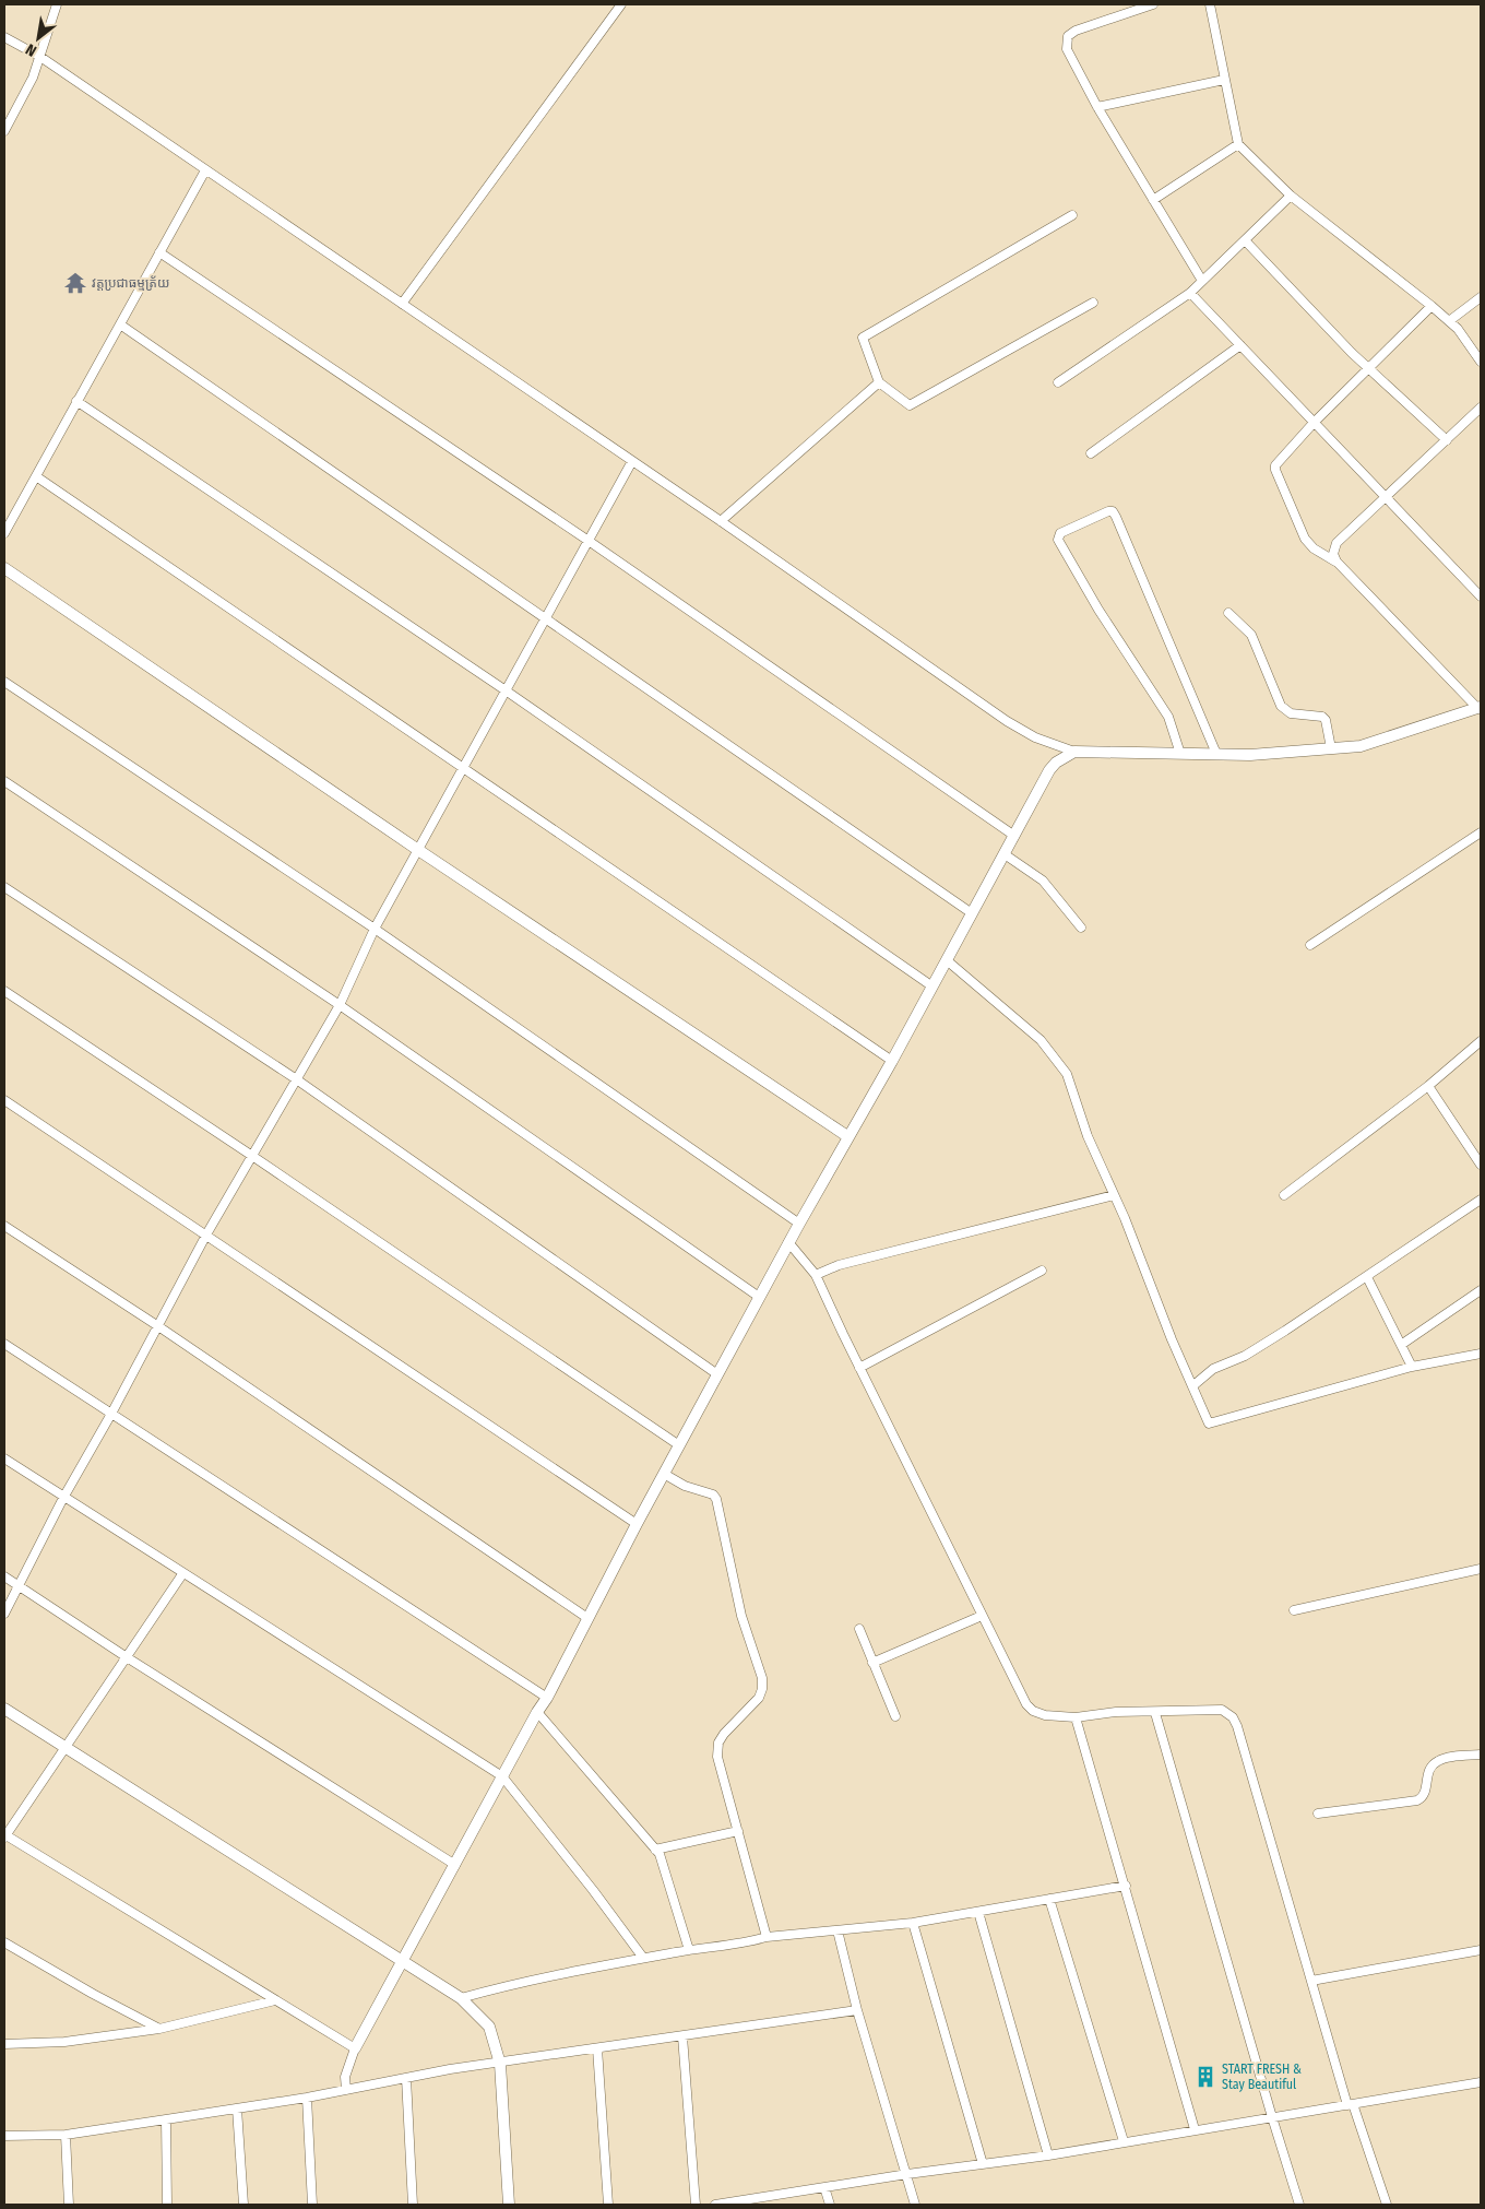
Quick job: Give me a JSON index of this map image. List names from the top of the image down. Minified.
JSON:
{"places":{"temple":["វត្តប្រជាធម្មត្រ័យ"],"building":["START FRESH & Stay Beautiful"]},"north":"bottom left"}
